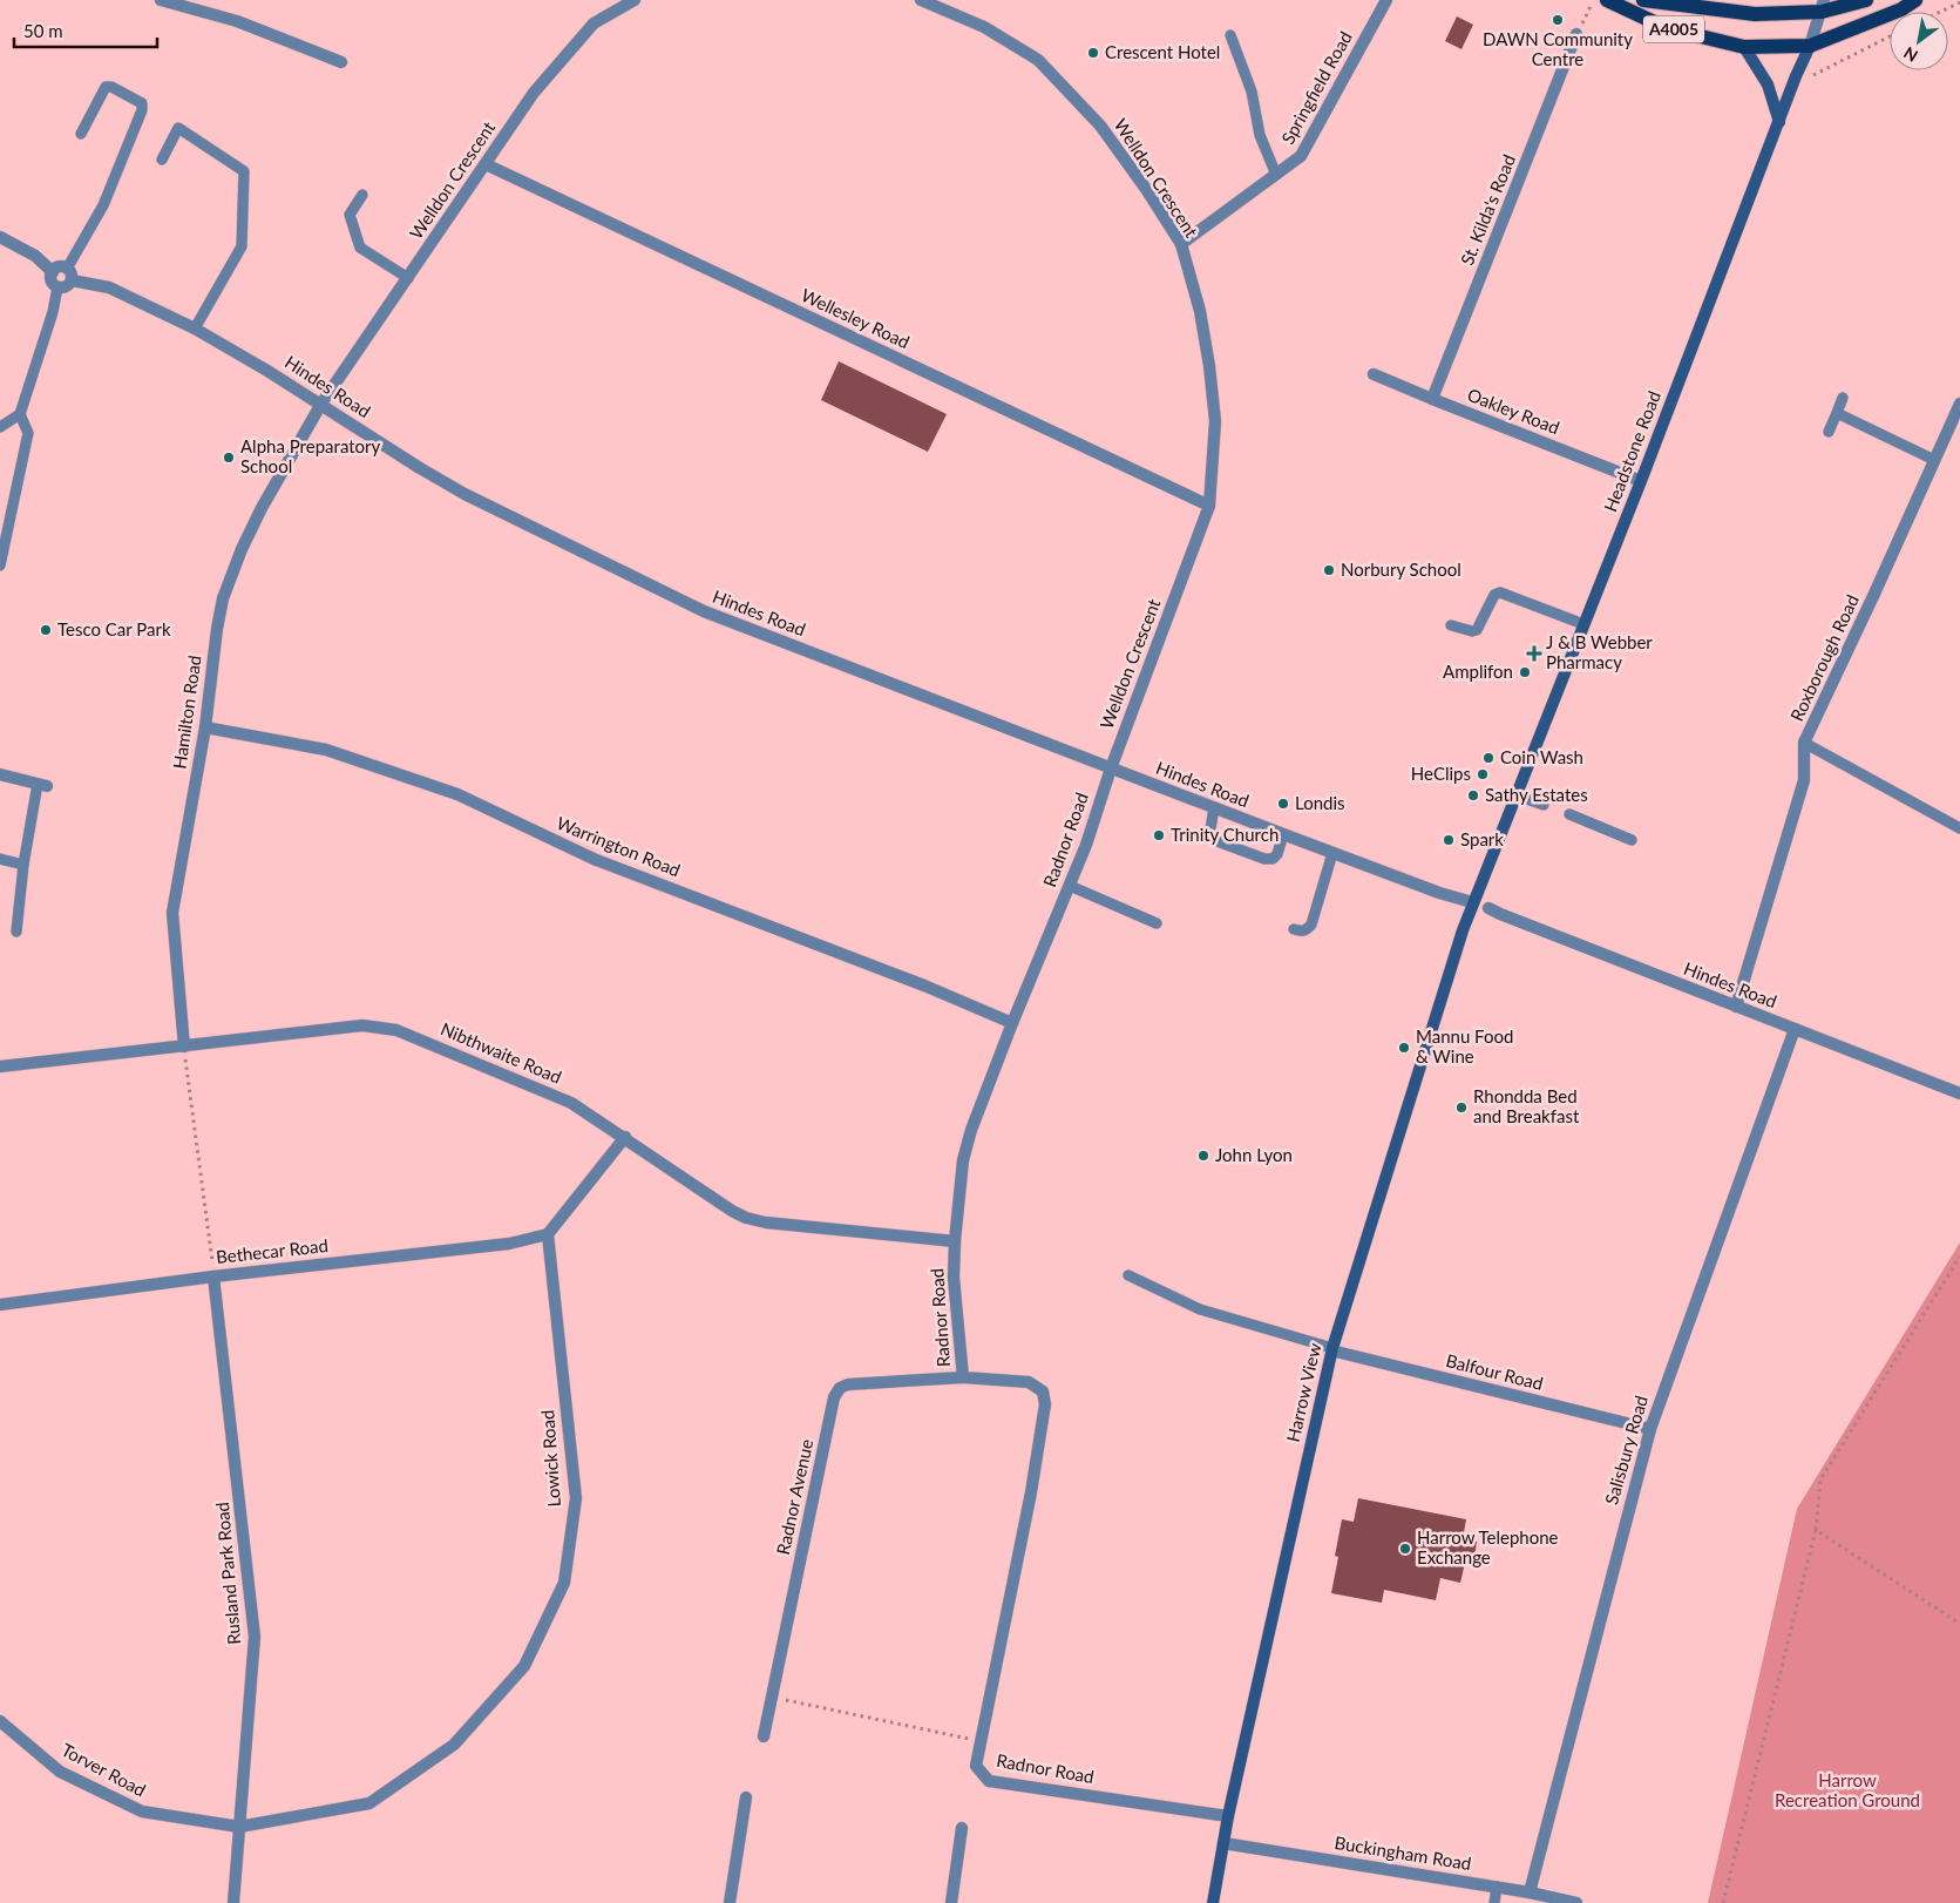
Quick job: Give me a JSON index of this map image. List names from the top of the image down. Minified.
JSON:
{"streets":{"main road":["A4005"],"street":["Springfield Road","Welldon Crescent","St. Kilda's Road","Wellesley Road","Hindes Road","Oakley Road","Headstone Road","Roxborough Road","Hamilton Road","Radnor Road","Warrington Road","Nibthwaite Road","Bethecar Road","Balfour Road","Harrow View","Salisbury Road","Lowick Road","Radnor Avenue","Rusland Park Road","Torver Road","Buckingham Road"]},"crossings":[["A4005","Headstone Road"],["Springfield Road","Welldon Crescent"],["Welldon Crescent","Wellesley Road"],["Welldon Crescent","Hindes Road"],["Welldon Crescent","Hamilton Road"],["Welldon Crescent","Radnor Road"],["St. Kilda's Road","Oakley Road"],["Hindes Road","Headstone Road"],["Hindes Road","Roxborough Road"],["Hindes Road","Hamilton Road"],["Hindes Road","Radnor Road"],["Hindes Road","Harrow View"],["Hindes Road","Salisbury Road"],["Oakley Road","Headstone Road"],["Headstone Road","Harrow View"],["Hamilton Road","Warrington Road"],["Hamilton Road","Nibthwaite Road"],["Radnor Road","Warrington Road"],["Radnor Road","Nibthwaite Road"],["Radnor Road","Harrow View"],["Radnor Road","Radnor Avenue"],["Bethecar Road","Lowick Road"],["Bethecar Road","Rusland Park Road"],["Balfour Road","Harrow View"],["Balfour Road","Salisbury Road"],["Harrow View","Buckingham Road"],["Salisbury Road","Buckingham Road"],["Lowick Road","Rusland Park Road"],["Lowick Road","Torver Road"],["Rusland Park Road","Torver Road"]],"parks":["Harrow Recreation Ground"],"places":{"other":["DAWN Community Centre","Crescent Hotel","Alpha Preparatory School","Norbury School","Tesco Car Park","Amplifon","Coin Wash","HeClips","Sathy Estates","Londis","Trinity Church","Spark","Mannu Food & Wine","Rhondda Bed and Breakfast","John Lyon","Harrow Telephone Exchange"],"health":["J & B Webber Pharmacy"]},"scale_bar":"50 m","north":"bottom left"}
